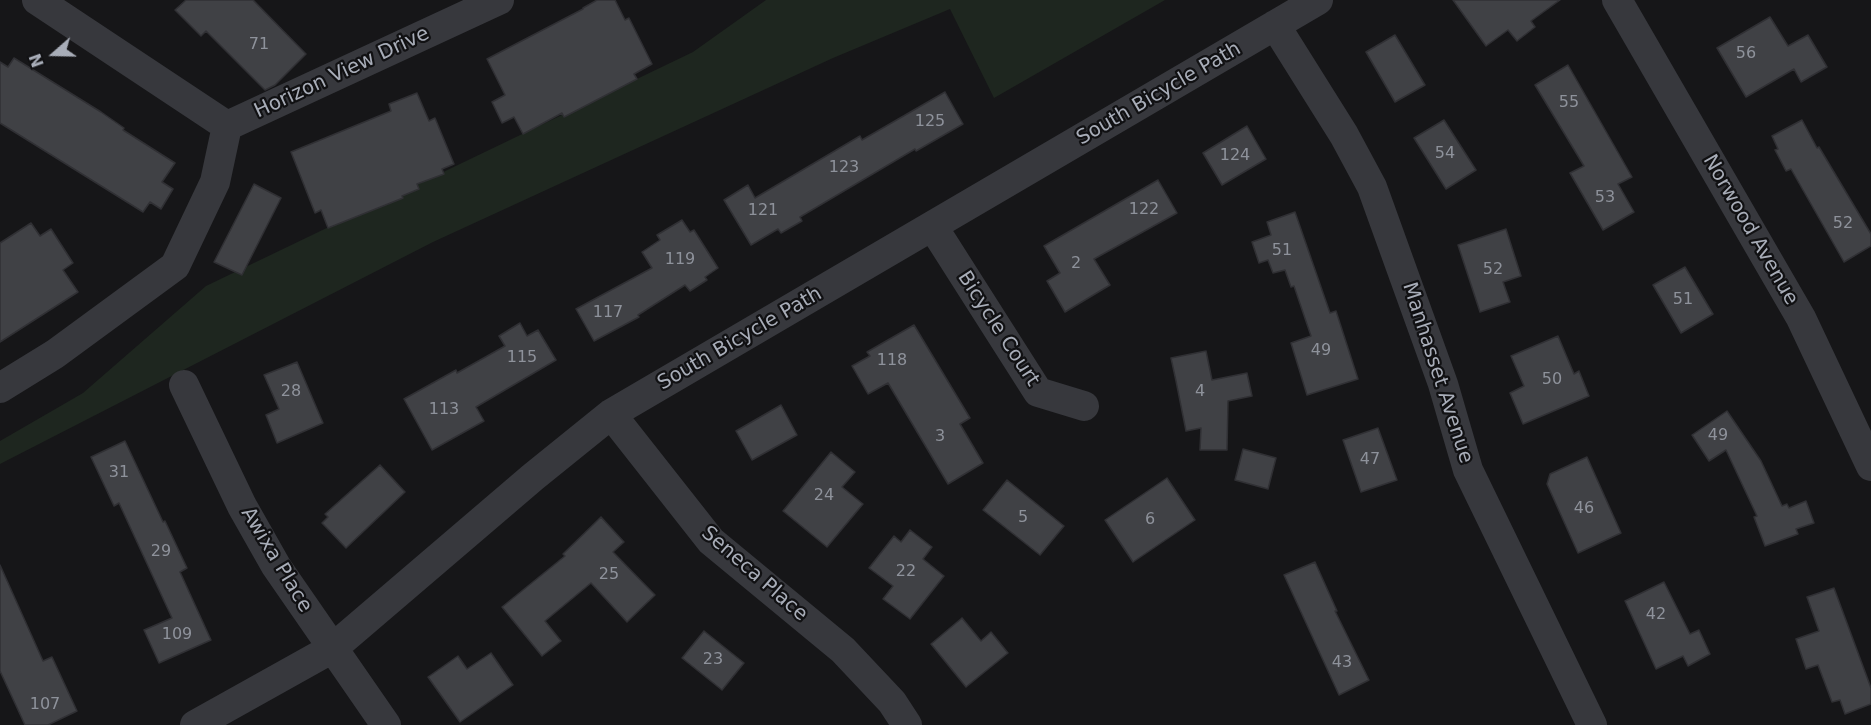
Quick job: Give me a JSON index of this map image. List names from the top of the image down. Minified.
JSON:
{"streets":{"street":["Horizon View Drive","South Bicycle Path","Norwood Avenue","Bicycle Court","Manhasset Avenue","Awixa Place","Seneca Place"]},"crossings":[["South Bicycle Path","Bicycle Court"],["South Bicycle Path","Manhasset Avenue"],["South Bicycle Path","Awixa Place"],["South Bicycle Path","Seneca Place"]],"house_numbers":["71","56","55","125","54","124","123","53","122","121","52","51","119","2","52","51","117","49","115","118","50","28","4","113","49","3","47","31","24","46","5","6","29","22","25","42","109","23","43","107"],"north":"left"}
